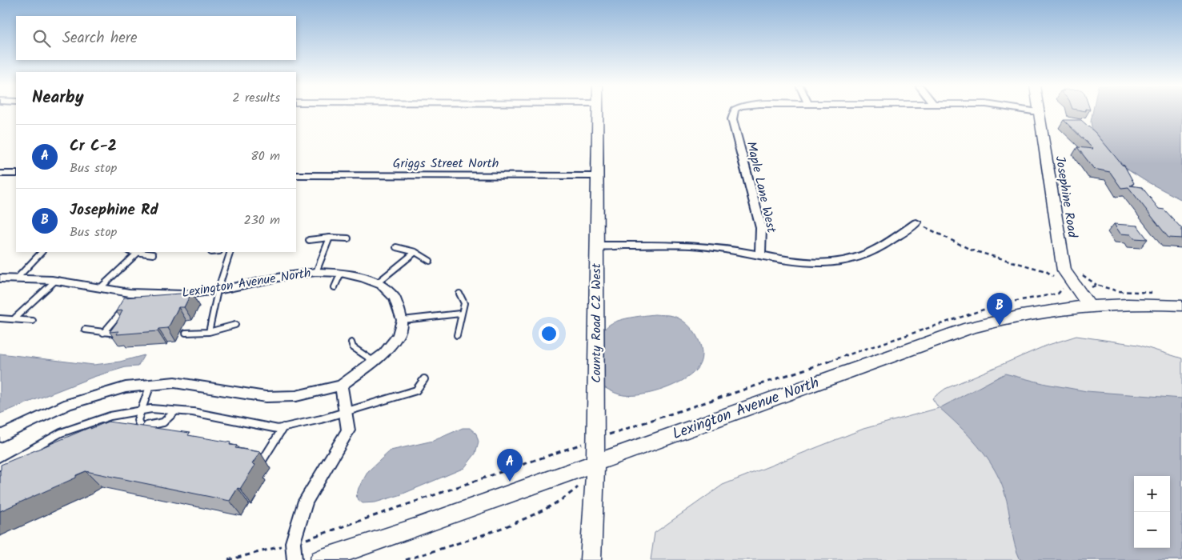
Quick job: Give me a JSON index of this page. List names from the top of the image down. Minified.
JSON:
{"streets":{"street":["Griggs Street North","Maple Lane West","Josephine Road","Lexington Avenue North","County Road C2 West"]},"crossings":[["Griggs Street North","County Road C2 West"],["Josephine Road","Lexington Avenue North"],["Lexington Avenue North","County Road C2 West"]],"page":{"search":"Search here","heading":["Nearby","2 results"],"list":[{"mark":"A","name":"Cr C-2","note":"Bus stop","value":"80 m"},{"mark":"B","name":"Josephine Rd","note":"Bus stop","value":"230 m"}],"pins":["B","A"],"map_buttons":["+","−"]}}
